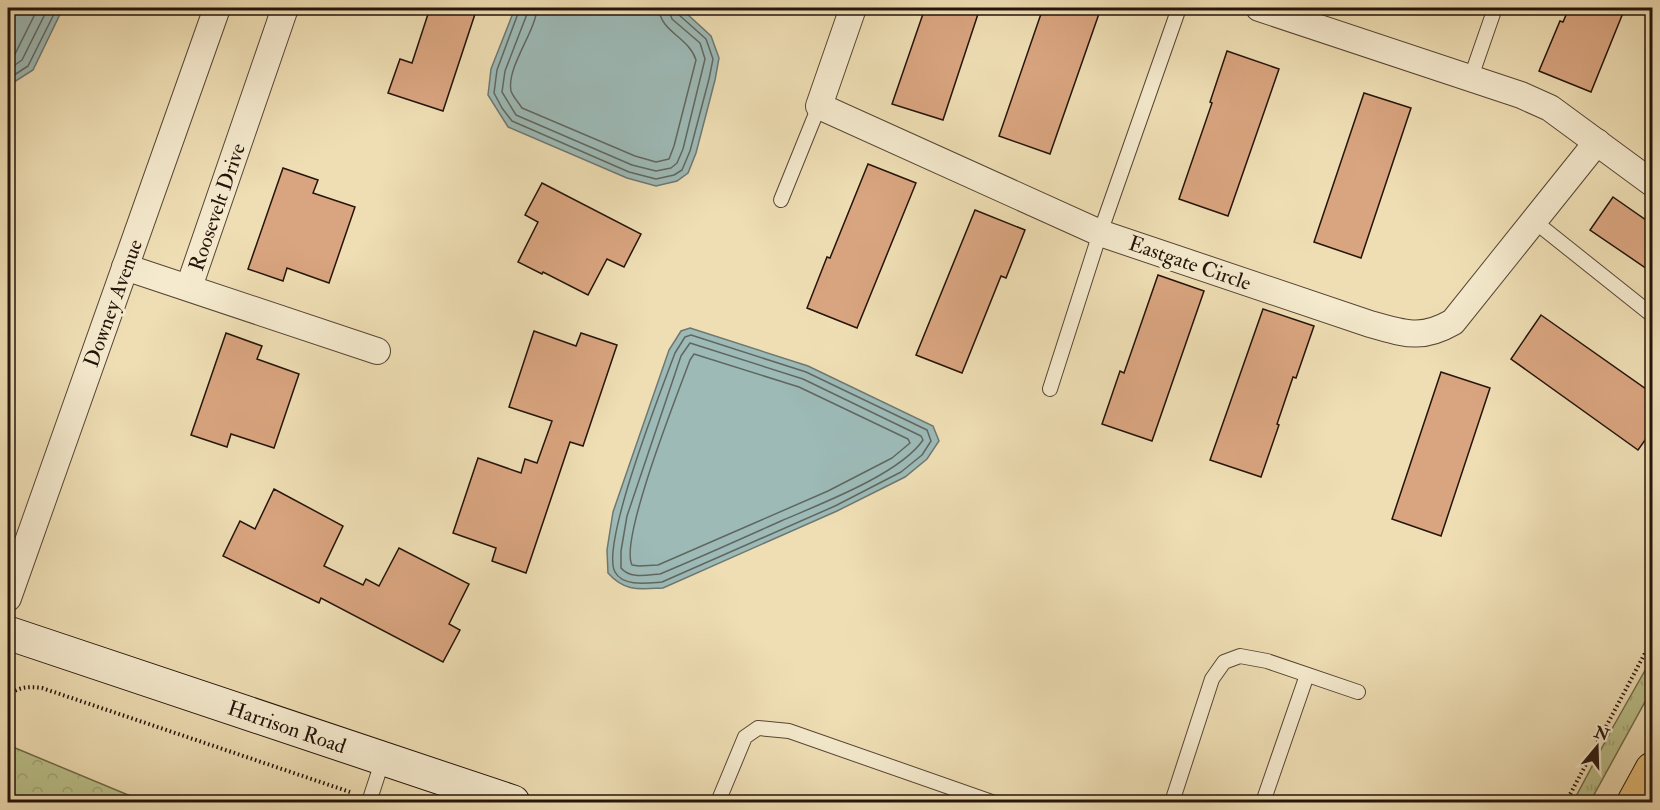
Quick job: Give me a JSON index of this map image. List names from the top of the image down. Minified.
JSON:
{"streets":{"street":["Roosevelt Drive","Eastgate Circle","Downey Avenue","Harrison Road"]},"north":"top"}
